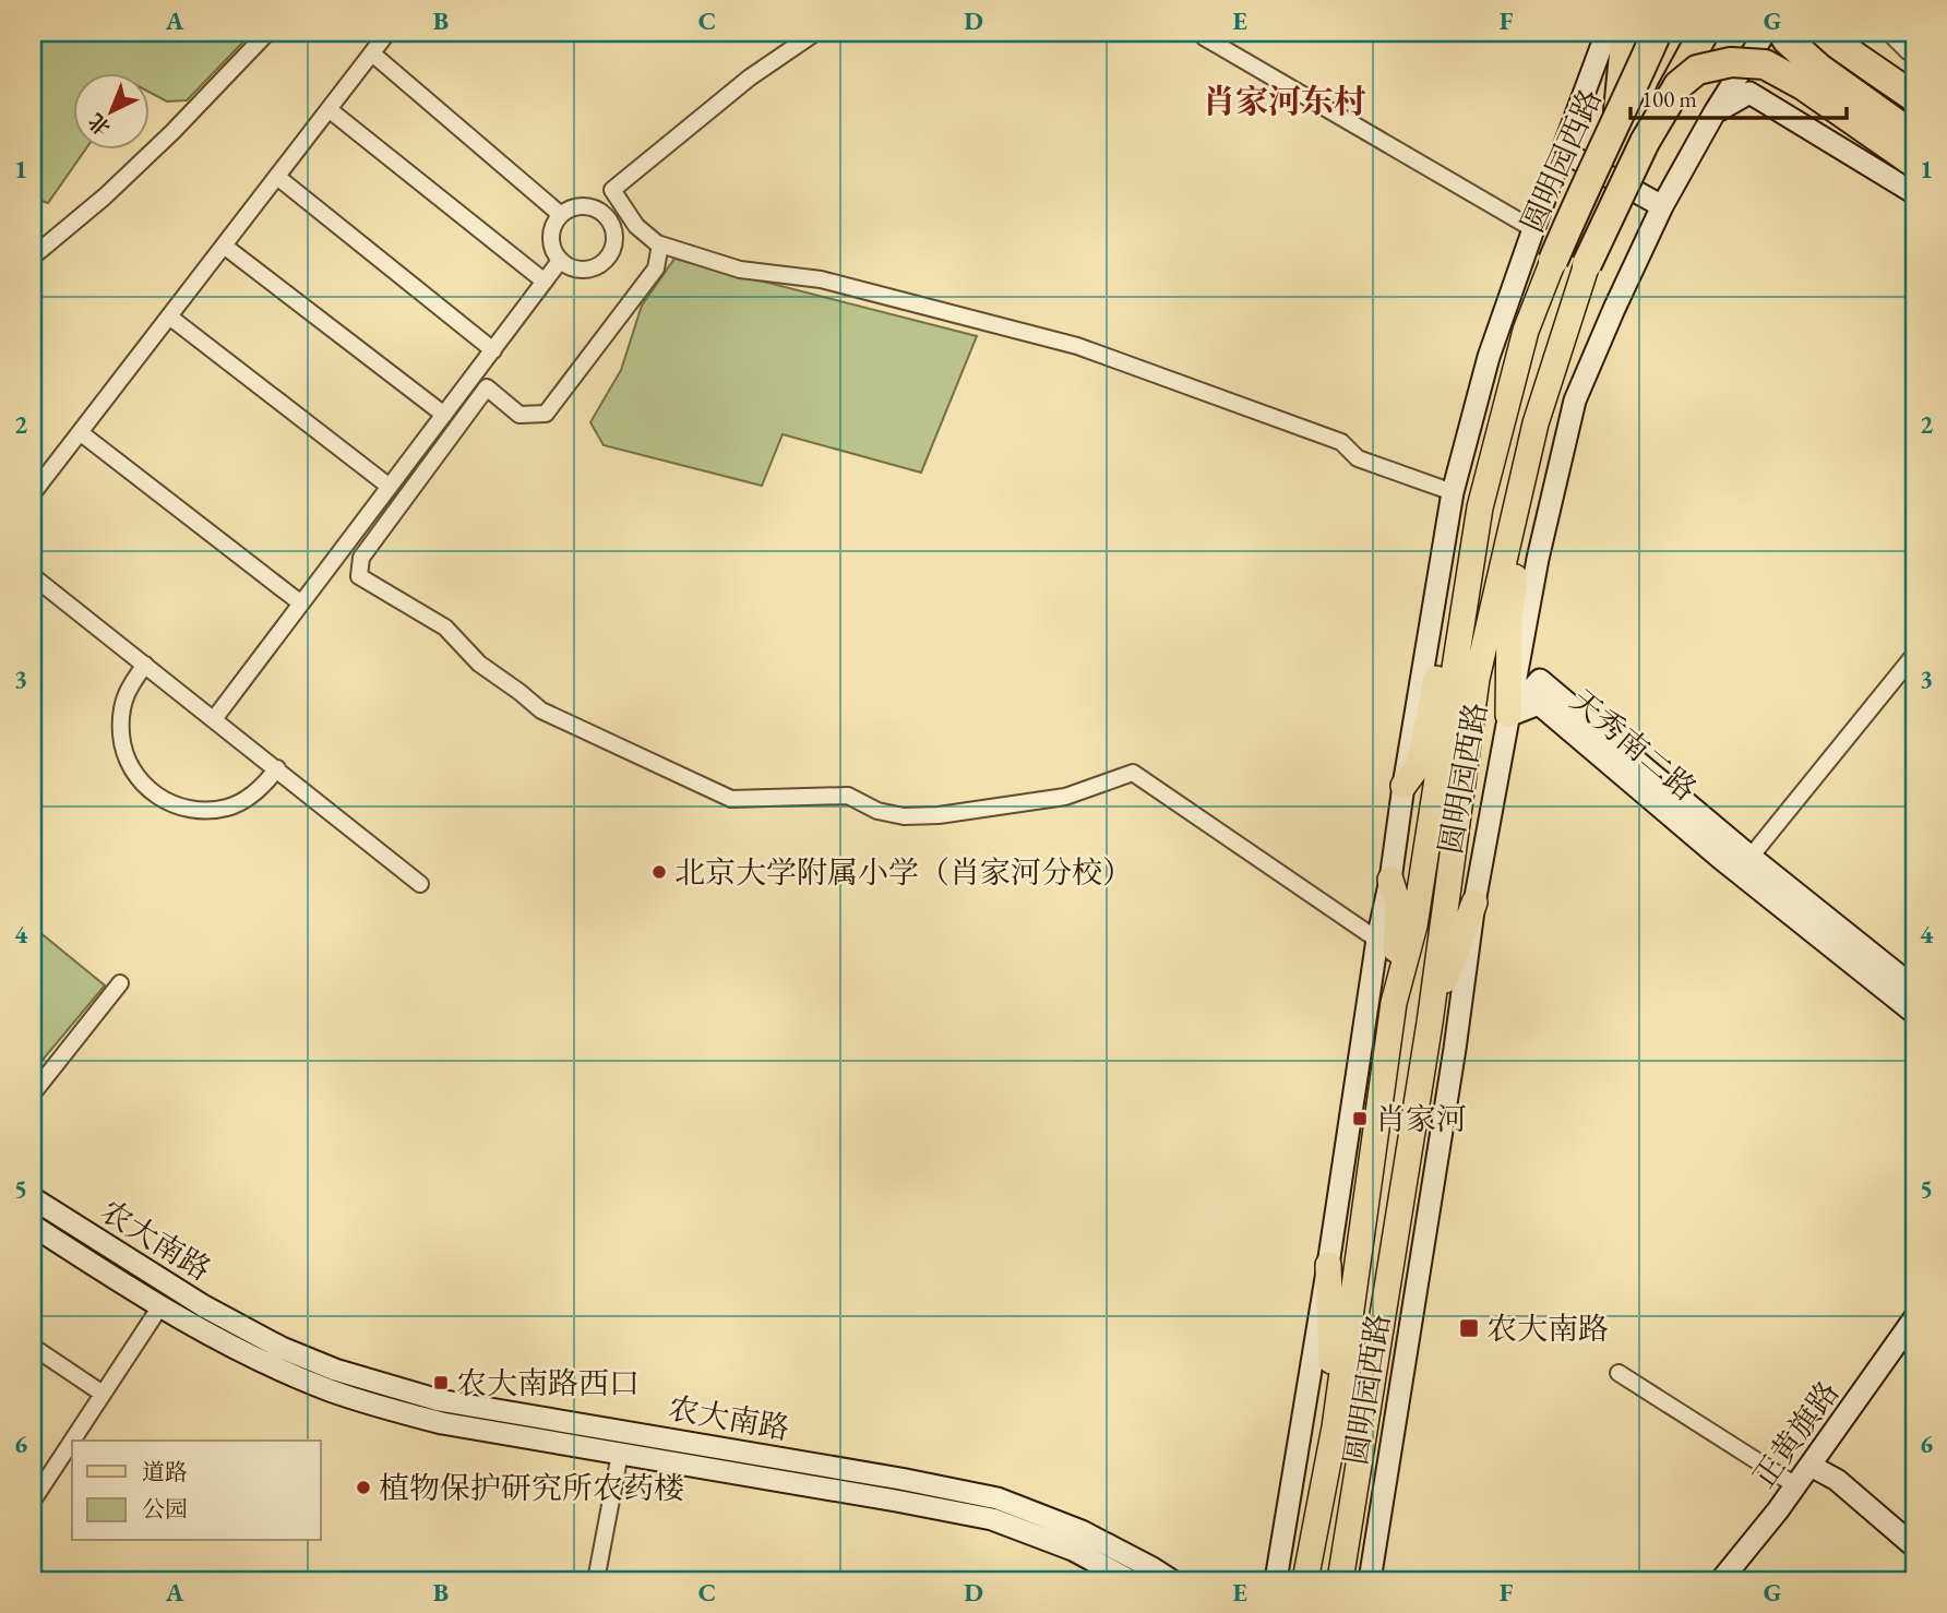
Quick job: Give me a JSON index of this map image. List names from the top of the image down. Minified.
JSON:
{"streets":{"highway":["圆明园西路"],"street":["天秀南二路","农大南路","正黄旗路"]},"crossings":[["圆明园西路","天秀南二路"]],"districts":["肖家河东村"],"places":{"other":["北京大学附属小学（肖家河分校）","植物保护研究所农药楼"],"transit":["肖家河","农大南路","农大南路西口"]},"legend":["道路","公园"],"scale_bar":"100 m","north":"bottom left","grid":{"columns":["A","B","C","D","E","F","G"],"rows":["1","2","3","4","5","6"]}}
